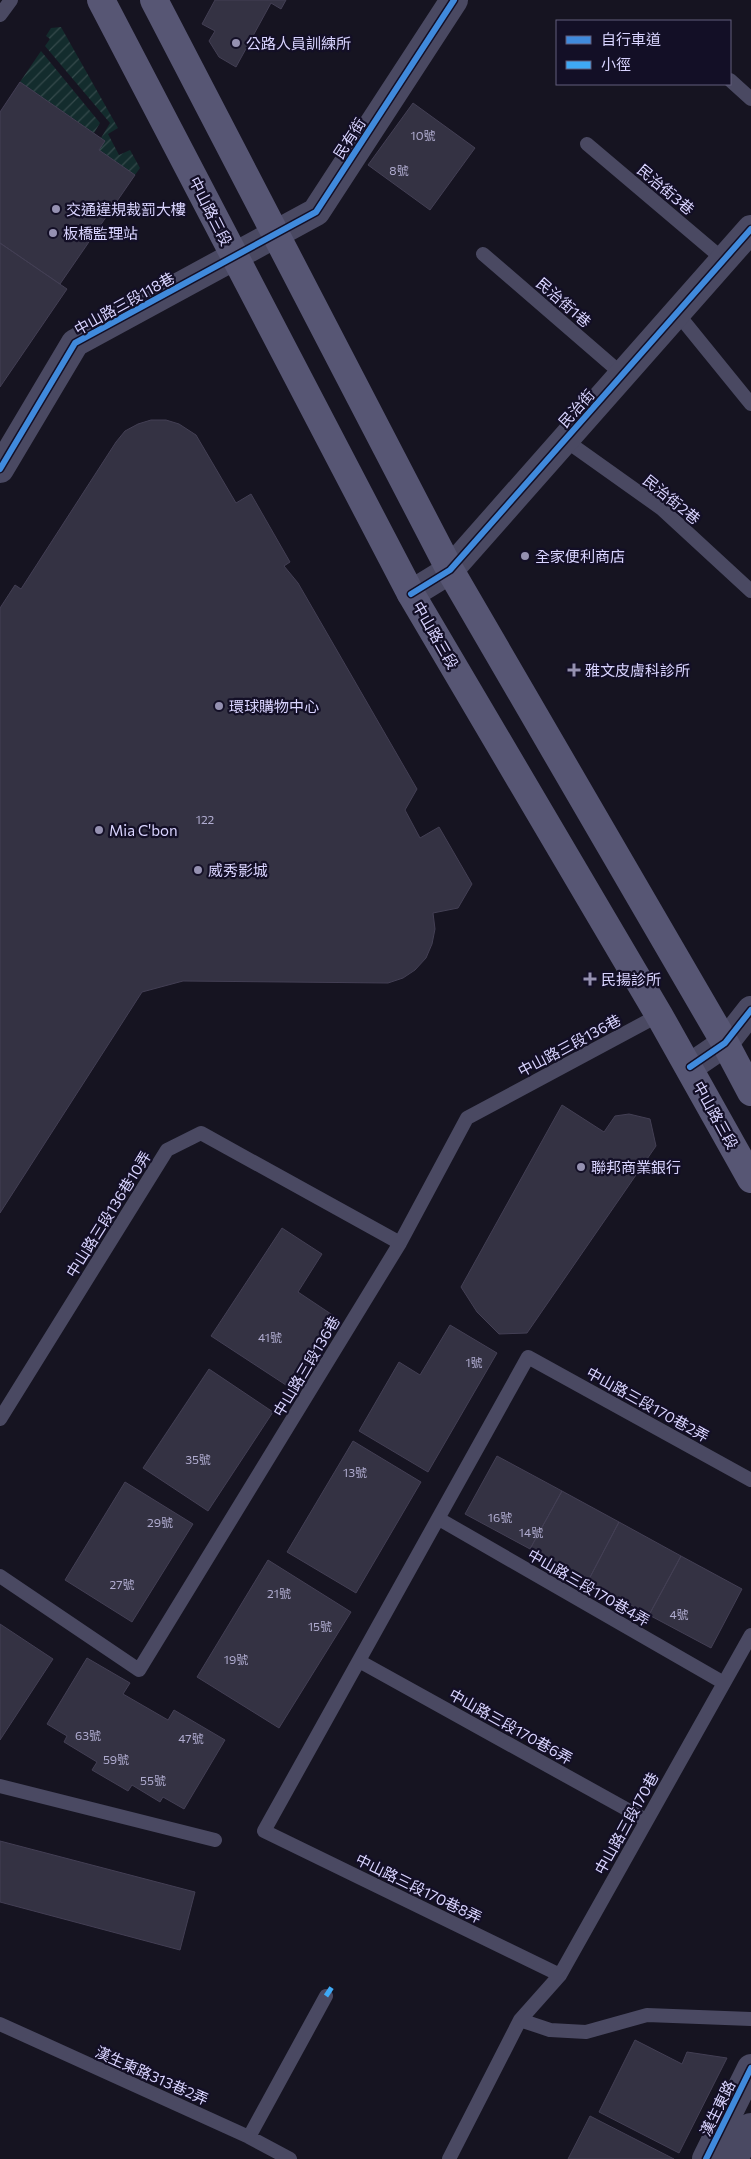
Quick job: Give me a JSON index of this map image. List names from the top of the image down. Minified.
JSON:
{"streets":{"main road":["中山路三段"],"street":["民有街","中山路三段118巷","民治街","漢生東路"],"lane":["民治街3巷","民治街1巷","民治街2巷","中山路三段136巷","中山路三段136巷10弄","中山路三段170巷2弄","中山路三段170巷4弄","中山路三段170巷6弄","中山路三段170巷","中山路三段170巷8弄","漢生東路313巷2弄"]},"crossings":[["民有街","中山路三段"],["民有街","中山路三段118巷"],["民治街3巷","民治街"],["中山路三段","中山路三段118巷"],["中山路三段","民治街"],["中山路三段","中山路三段136巷"],["民治街1巷","民治街"],["民治街","民治街2巷"],["中山路三段136巷","中山路三段136巷10弄"],["中山路三段170巷2弄","中山路三段170巷4弄"],["中山路三段170巷4弄","中山路三段170巷"],["中山路三段170巷6弄","中山路三段170巷"],["中山路三段170巷6弄","中山路三段170巷8弄"],["中山路三段170巷","中山路三段170巷8弄"]],"places":{"other":["公路人員訓練所","交通違規裁罰大樓","板橋監理站","全家便利商店","環球購物中心","Mia C'bon","威秀影城","聯邦商業銀行"],"health":["雅文皮膚科診所","民揚診所"]},"house_numbers":["10號","8號","122","41號","1號","35號","13號","16號","29號","14號","27號","21號","4號","15號","19號","63號","47號","59號","55號"],"legend":["自行車道","小徑"]}
